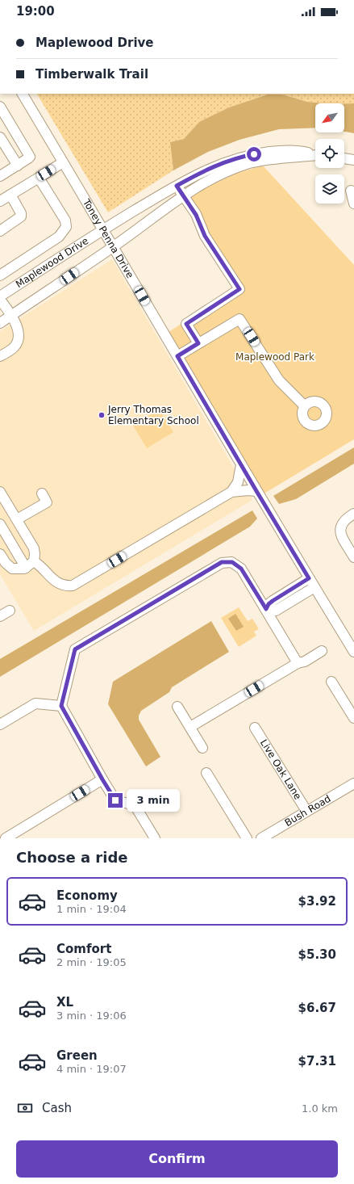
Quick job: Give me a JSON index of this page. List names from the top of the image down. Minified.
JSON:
{"streets":{"street":["Toney Penna Drive","Maplewood Drive","Live Oak Lane","Bush Road"]},"crossings":[["Toney Penna Drive","Maplewood Drive"],["Live Oak Lane","Bush Road"]],"parks":["Maplewood Park"],"places":["Jerry Thomas Elementary School"],"north":"bottom left","page":{"status":"19:00","banner":["Maplewood Drive","Timberwalk Trail"],"bubble":"3 min","heading":"Choose a ride","list":[{"name":"Economy","note":"1 min · 19:04","value":"$3.92"},{"name":"Comfort","note":"2 min · 19:05","value":"$5.30"},{"name":"XL","note":"3 min · 19:06","value":"$6.67"},{"name":"Green","note":"4 min · 19:07","value":"$7.31"}],"pay":["Cash","1.0 km"],"buttons":"Confirm"}}
